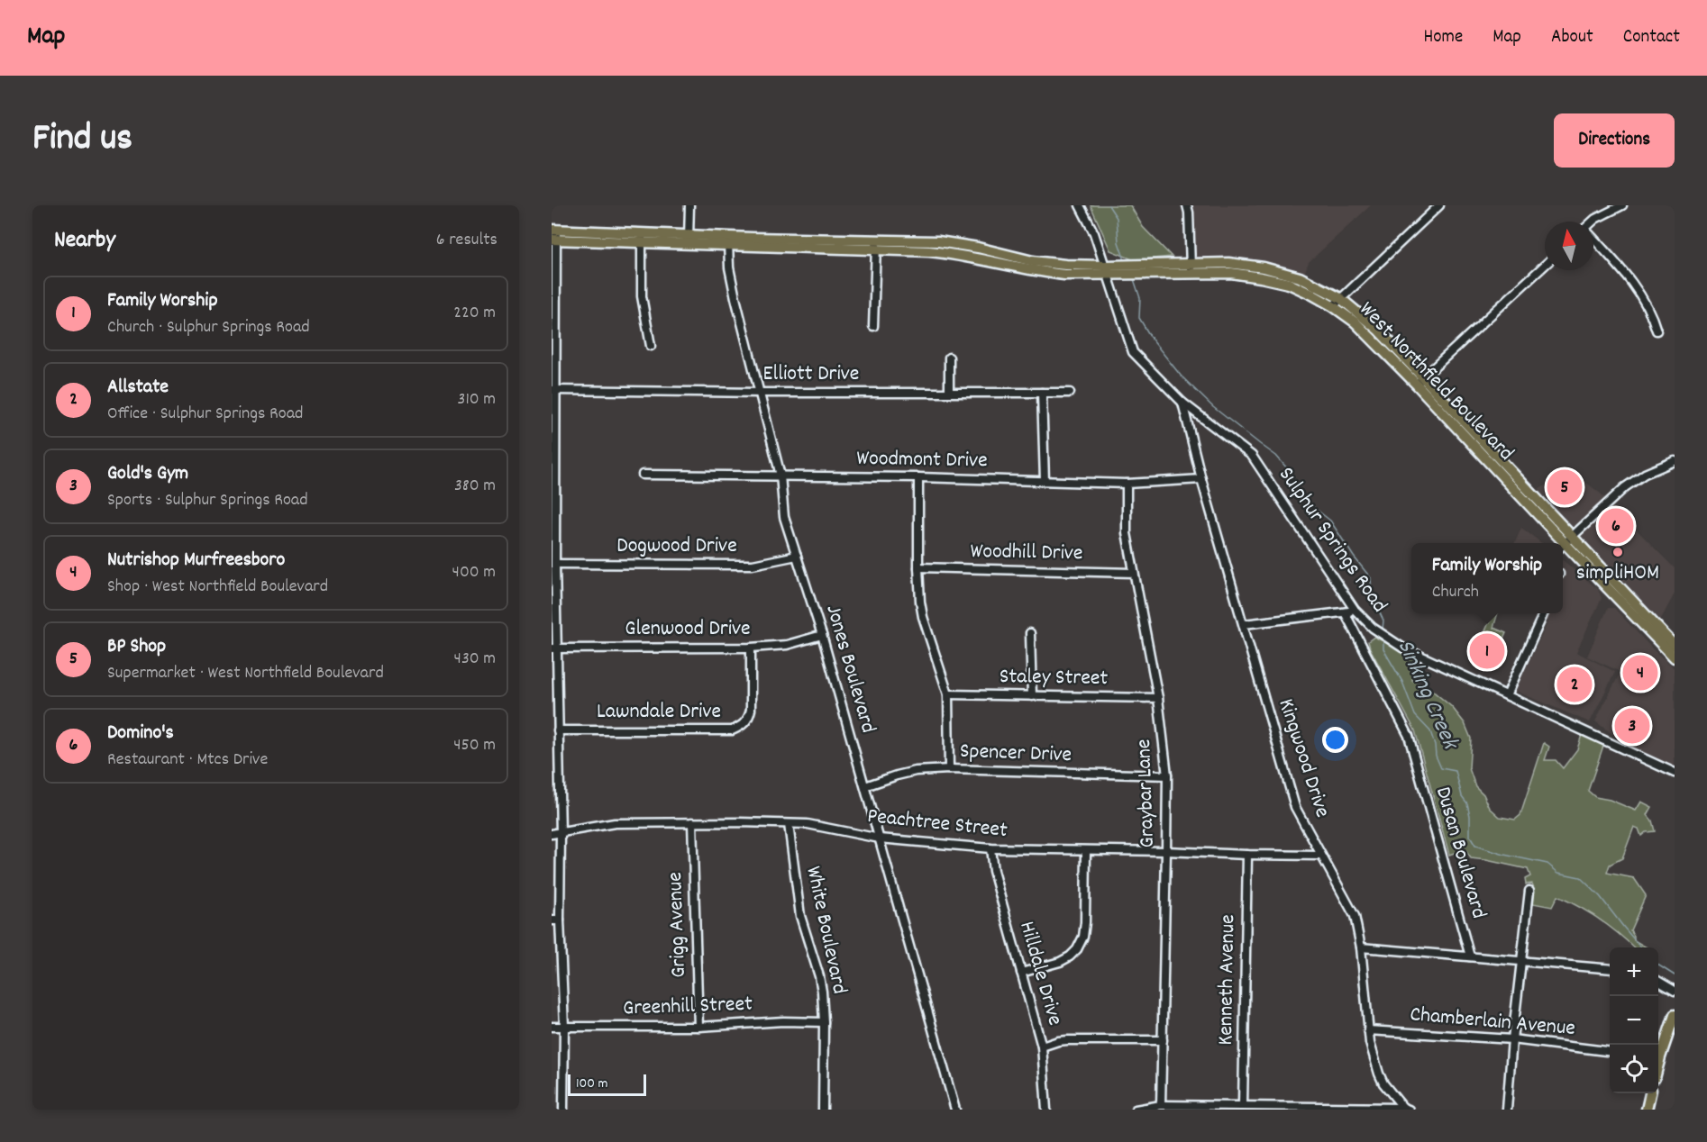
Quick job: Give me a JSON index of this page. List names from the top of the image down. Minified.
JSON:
{"streets":{"main road":["West Northfield Boulevard"],"street":["Elliott Drive","Woodmont Drive","Sulphur Springs Road","Dogwood Drive","Woodhill Drive","Glenwood Drive","Jones Boulevard","Staley Street","Lawndale Drive","Spencer Drive","Kingwood Drive","Graybar Lane","Peachtree Street","Dusan Boulevard","Grigg Avenue","White Boulevard","Hilldale Drive","Kenneth Avenue","Greenhill Street","Chamberlain Avenue"]},"crossings":[["Elliott Drive","Jones Boulevard"],["West Northfield Boulevard","Sulphur Springs Road"],["West Northfield Boulevard","Jones Boulevard"],["Woodmont Drive","Jones Boulevard"],["Woodmont Drive","Kingwood Drive"],["Woodmont Drive","Graybar Lane"],["Sulphur Springs Road","Kingwood Drive"],["Dogwood Drive","Jones Boulevard"],["Woodhill Drive","Graybar Lane"],["Glenwood Drive","Jones Boulevard"],["Glenwood Drive","Lawndale Drive"],["Jones Boulevard","Spencer Drive"],["Jones Boulevard","Peachtree Street"],["Staley Street","Graybar Lane"],["Spencer Drive","Graybar Lane"],["Kingwood Drive","Peachtree Street"],["Kingwood Drive","Chamberlain Avenue"],["Graybar Lane","Peachtree Street"],["Peachtree Street","Grigg Avenue"],["Peachtree Street","White Boulevard"],["Peachtree Street","Hilldale Drive"],["Peachtree Street","Kenneth Avenue"],["Grigg Avenue","Greenhill Street"],["White Boulevard","Greenhill Street"]],"water":["Sinking Creek"],"places":["simpliHOM"],"scale_bar":"100 m","north":"top","page":{"header":"Map","nav":["Home","Map","About","Contact"],"title":"Find us","buttons":"Directions","heading":["Nearby","6 results"],"list":[{"mark":"1","name":"Family Worship","note":"Church · Sulphur Springs Road","value":"220 m"},{"mark":"2","name":"Allstate","note":"Office · Sulphur Springs Road","value":"310 m"},{"mark":"3","name":"Gold's Gym","note":"Sports · Sulphur Springs Road","value":"380 m"},{"mark":"4","name":"Nutrishop Murfreesboro","note":"Shop · West Northfield Boulevard","value":"400 m"},{"mark":"5","name":"BP Shop","note":"Supermarket · West Northfield Boulevard","value":"430 m"},{"mark":"6","name":"Domino's","note":"Restaurant · Mtcs Drive","value":"450 m"}],"pins":["5","6","1","4","2","3"],"popup":["Family Worship","Church"],"map_buttons":["+","−"],"scale":"100 m"}}
